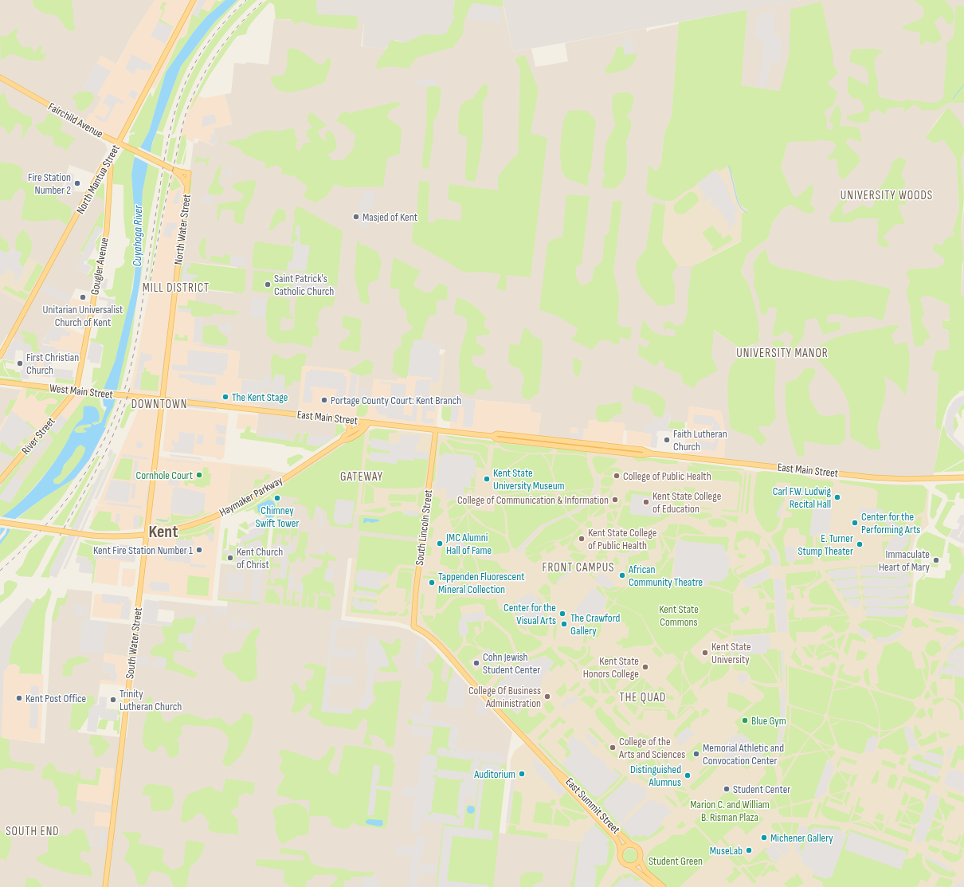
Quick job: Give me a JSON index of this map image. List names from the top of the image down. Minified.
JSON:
{"streets":{"main road":["Fairchild Avenue","North Mantua Street","North Water Street","Gougler Avenue","West Main Street","East Main Street","River Street","Haymaker Parkway","South Lincoln Street","South Water Street","East Summit Street"]},"crossings":[["Fairchild Avenue","North Mantua Street"],["Fairchild Avenue","North Water Street"],["North Mantua Street","Gougler Avenue"],["North Water Street","West Main Street"],["North Water Street","East Main Street"],["North Water Street","South Water Street"],["Gougler Avenue","West Main Street"],["Gougler Avenue","River Street"],["West Main Street","East Main Street"],["West Main Street","River Street"],["West Main Street","South Water Street"],["East Main Street","Haymaker Parkway"],["East Main Street","South Lincoln Street"],["East Main Street","South Water Street"],["Haymaker Parkway","South Water Street"],["South Lincoln Street","East Summit Street"]],"districts":["UNIVERSITY WOODS","MILL DISTRICT","UNIVERSITY MANOR","DOWNTOWN","GATEWAY","Kent","FRONT CAMPUS","THE QUAD","SOUTH END"],"water":["Cuyahoga River"],"parks":["Kent State Commons","Marion C. and William B. Risman Plaza","Student Green"],"places":["Fire Station Number 2","Masjed of Kent","Saint Patrick's Catholic Church","Unitarian Universalist Church of Kent","First Christian Church","The Kent Stage","Portage County Court: Kent Branch","Faith Lutheran Church","Cornhole Court","College of Public Health","Kent State University Museum","Carl F.W. Ludwig Recital Hall","Chimney Swift Tower","College of Communication & Information","Kent State College of Education","Center for the Performing Arts","Kent State College of Public Health","JMC Alumni Hall of Fame","E. Turner Stump Theater","Kent Fire Station Number 1","Kent Church of Christ","Immaculate Heart of Mary","African Community Theatre","Tappenden Fluorescent Mineral Collection","Center for the Visual Arts","The Crawford Gallery","Kent State University","Cohn Jewish Student Center","Kent State Honors College","College Of Business Administration","Kent Post Office","Trinity Lutheran Church","Blue Gym","College of the Arts and Sciences","Memorial Athletic and Convocation Center","Auditorium","Distinguished Alumnus","Student Center","Michener Gallery","MuseLab"]}
